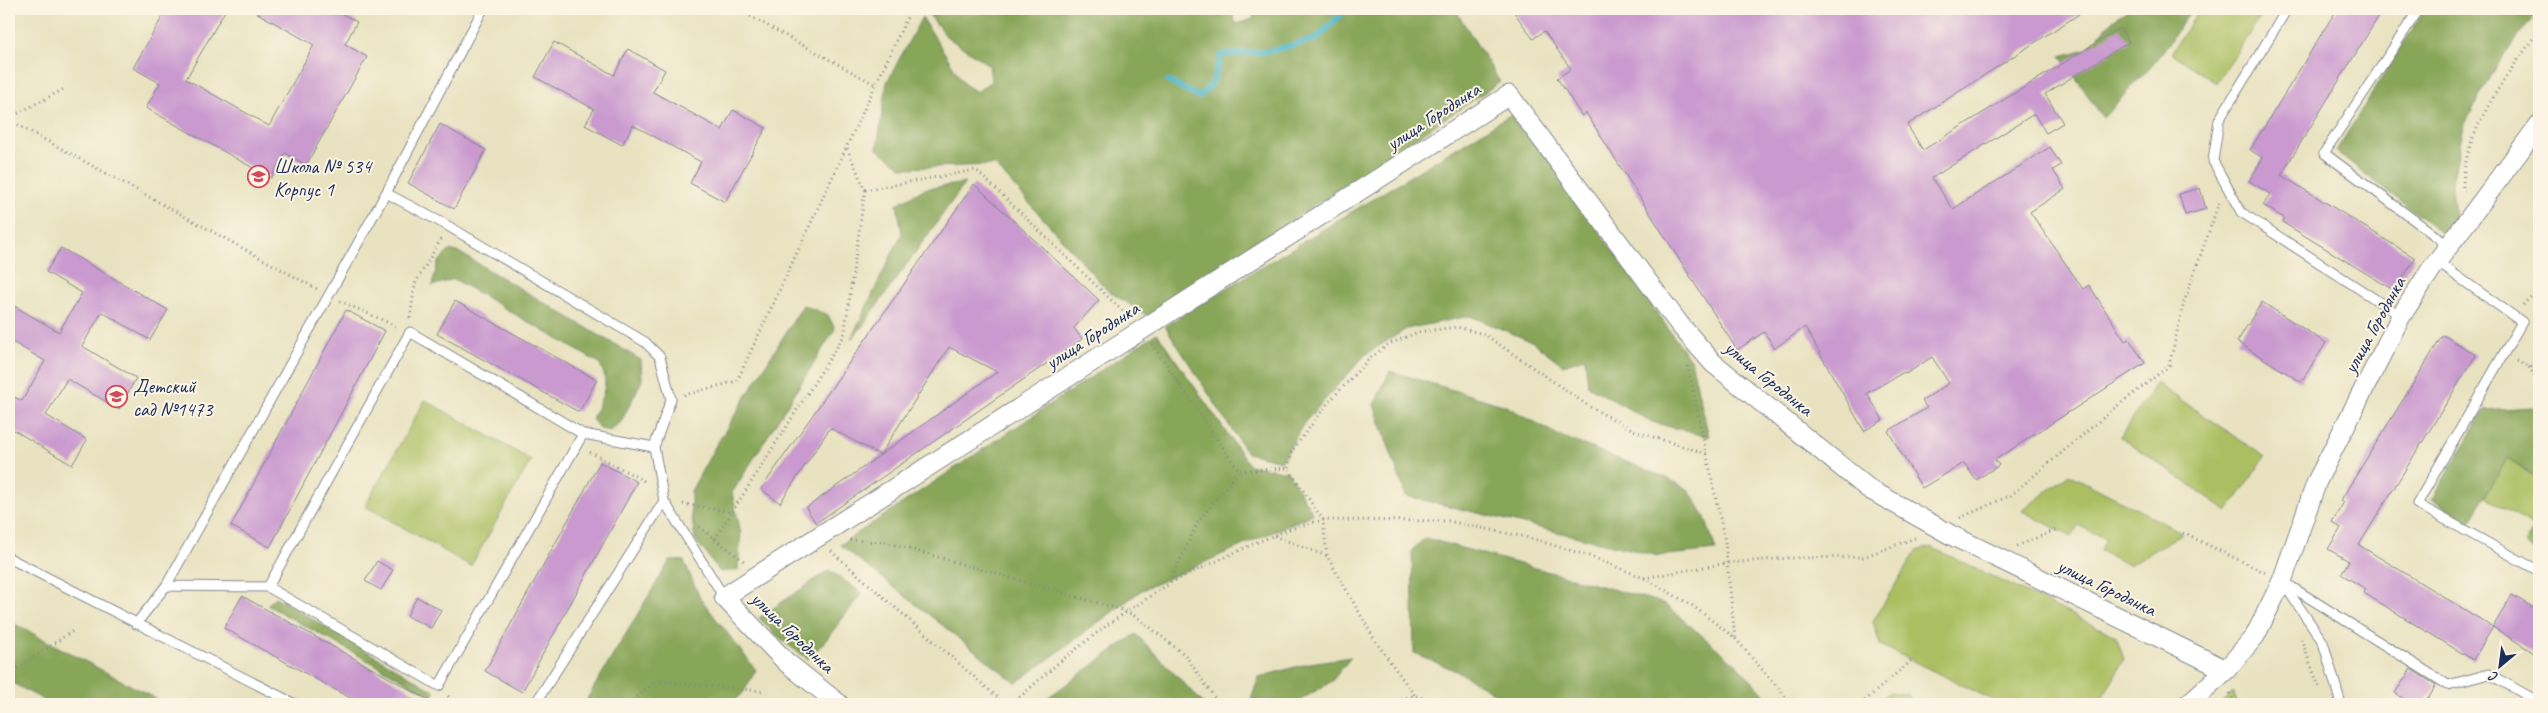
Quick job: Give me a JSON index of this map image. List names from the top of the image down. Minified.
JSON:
{"streets":{"street":["улица Городянка"]},"places":{"school or university":["Школа № 534 Корпус 1","Детский сад №1473"]},"north":"bottom left"}
